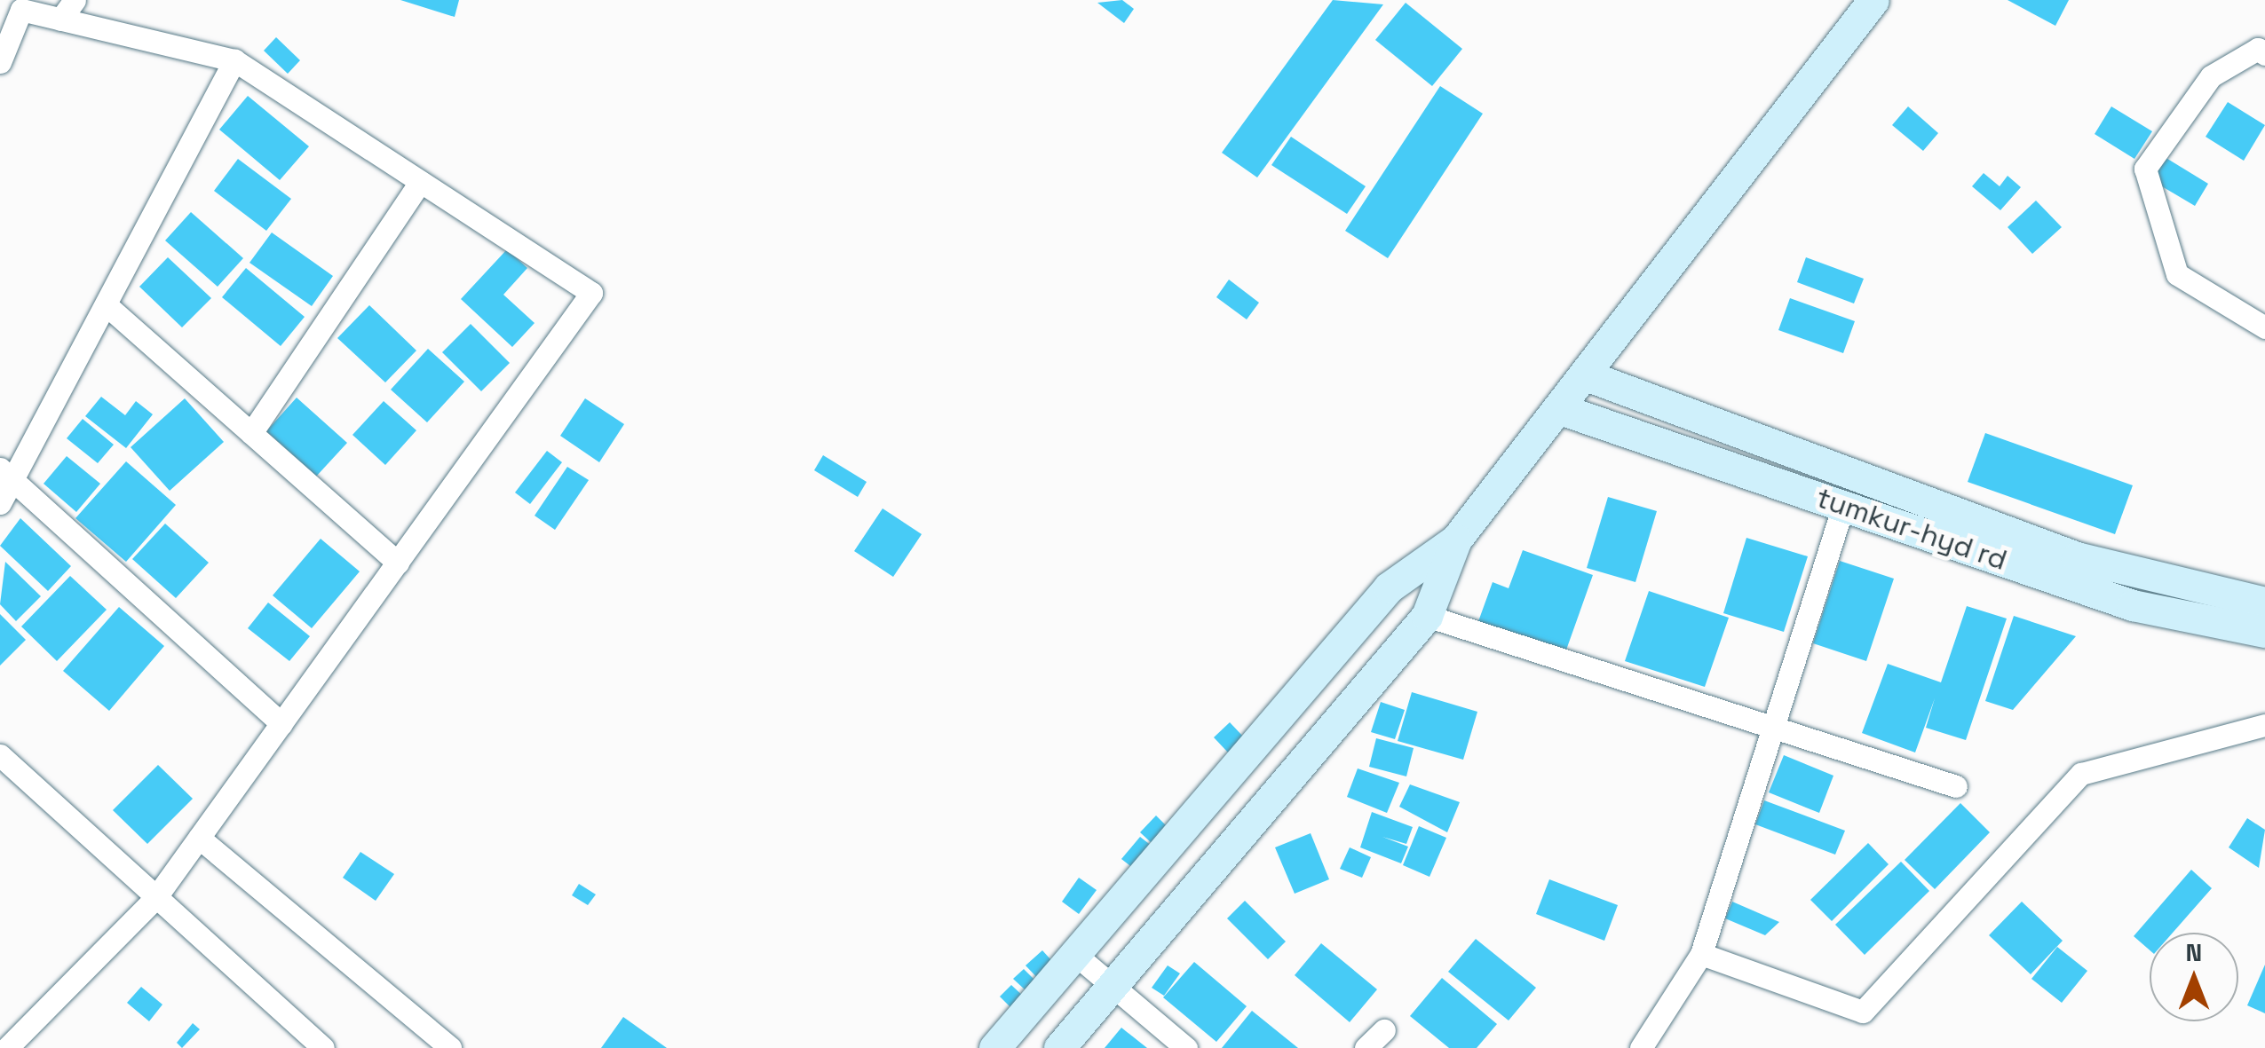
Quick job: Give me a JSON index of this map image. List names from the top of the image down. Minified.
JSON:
{"streets":{"main road":["tumkur-hyd rd"]},"north":"top"}
